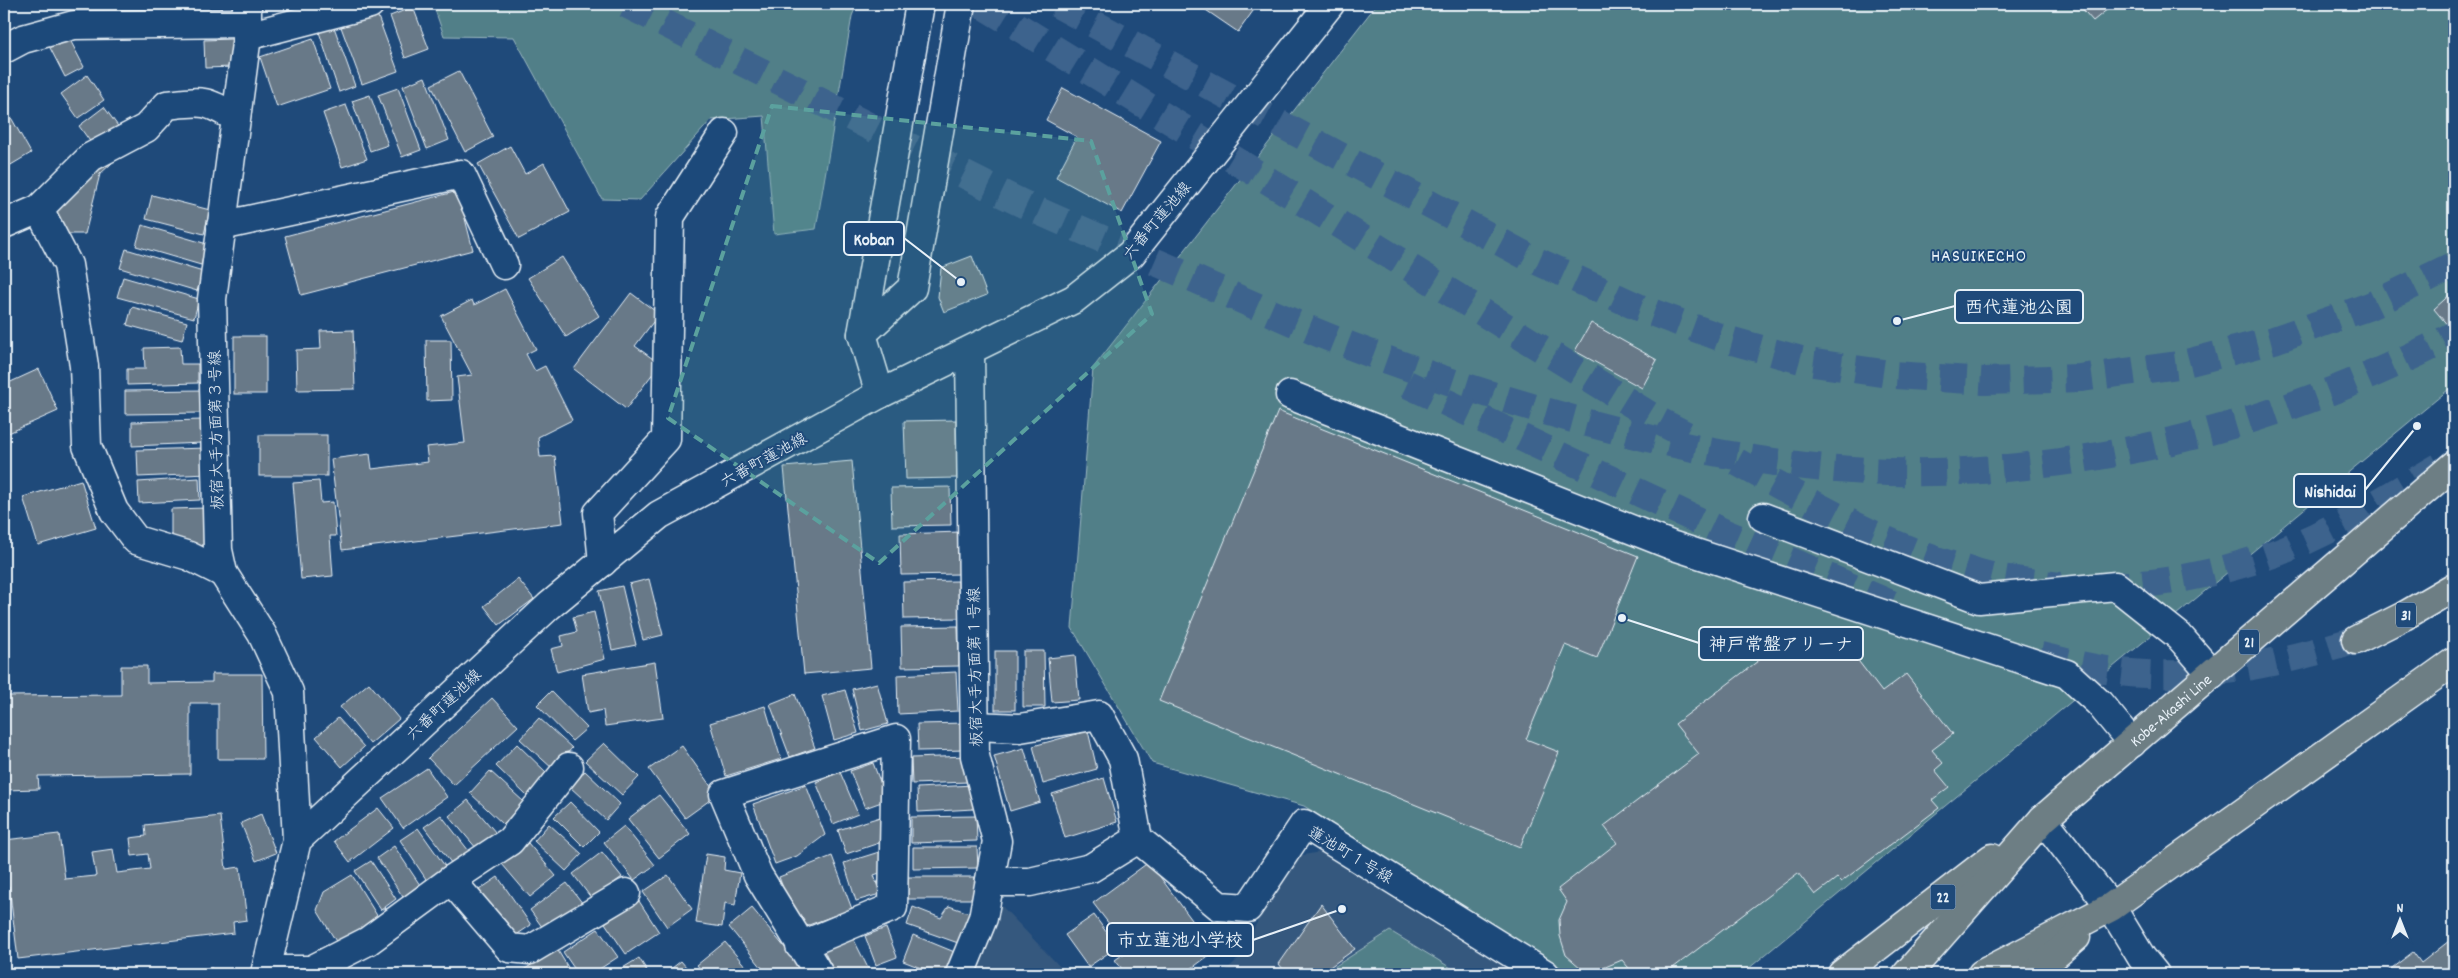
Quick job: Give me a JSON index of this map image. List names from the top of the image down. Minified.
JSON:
{"streets":{"main road":["31","21","Kobe-Akashi Line","22"],"street":["六番町蓮池線","板宿大手方面第３号線","板宿大手方面第１号線","蓮池町１号線"]},"crossings":[["六番町蓮池線","板宿大手方面第３号線"],["六番町蓮池線","板宿大手方面第１号線"],["Kobe-Akashi Line","22"]],"districts":["HASUIKECHO"],"places":["Koban","西代蓮池公園","Nishidai","神戸常盤アリーナ","市立蓮池小学校"],"north":"top"}
